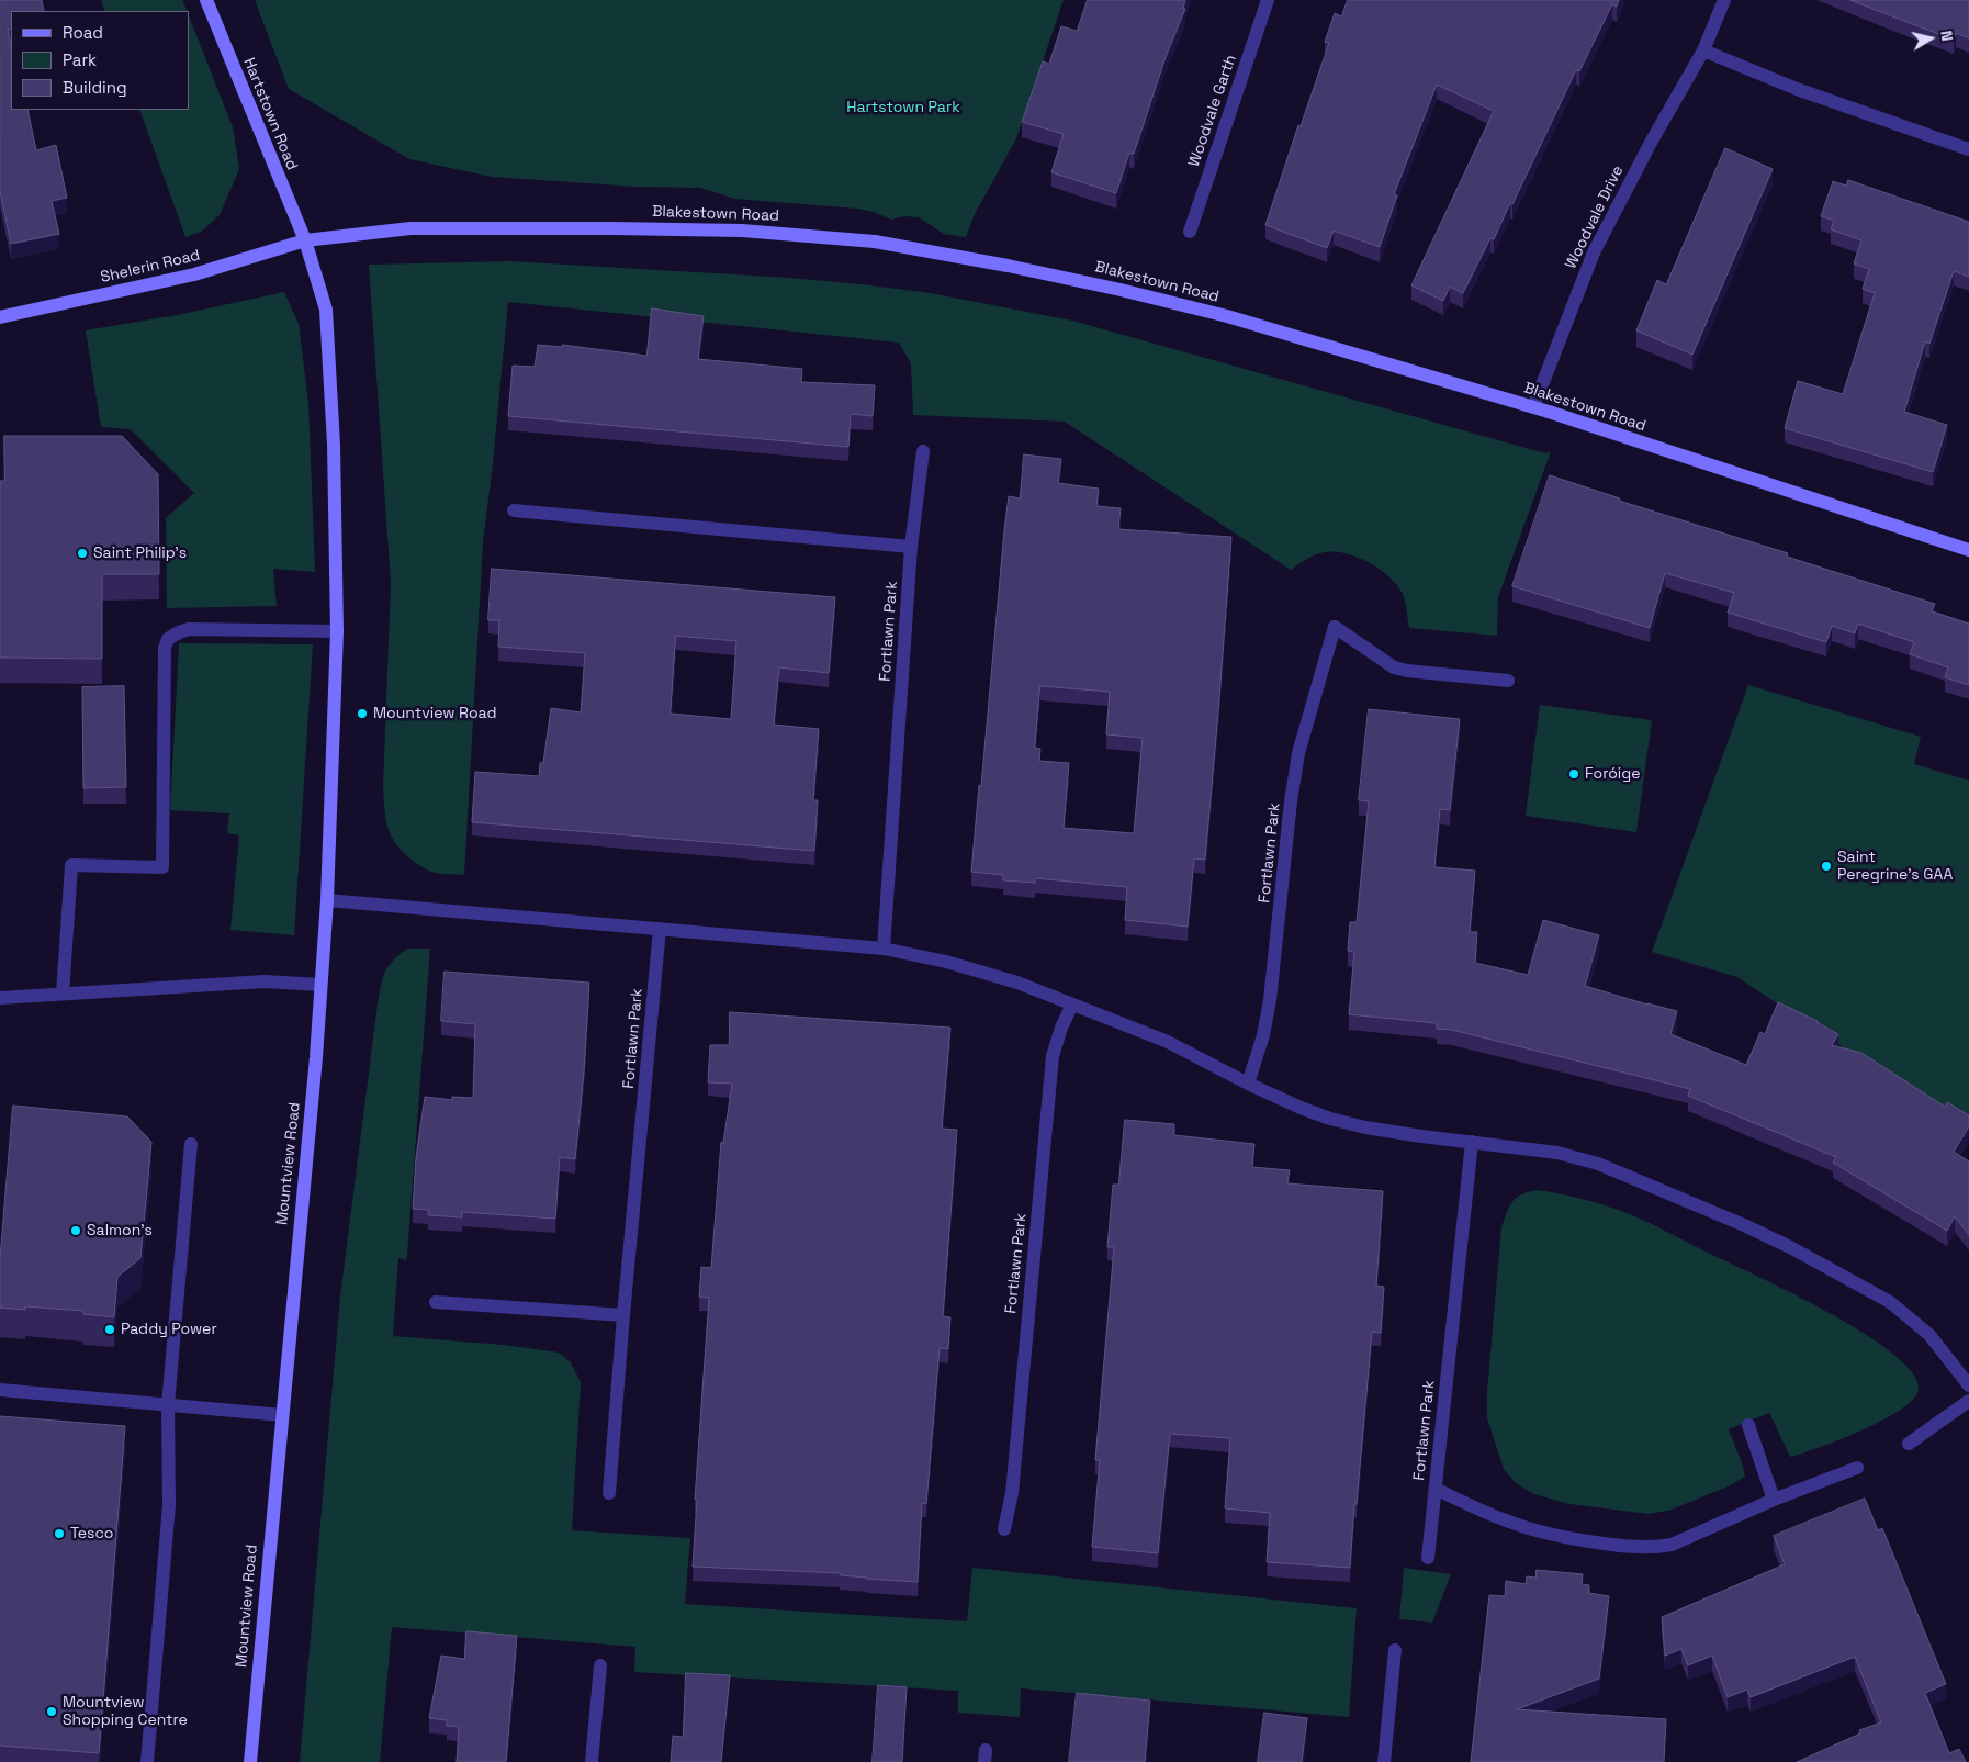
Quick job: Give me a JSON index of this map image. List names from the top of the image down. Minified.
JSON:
{"streets":{"street":["Woodvale Garth","Hartstown Road","Blakestown Road","Woodvale Drive","Shelerin Road","Fortlawn Park","Mountview Road"]},"crossings":[["Hartstown Road","Blakestown Road"],["Hartstown Road","Shelerin Road"],["Hartstown Road","Mountview Road"],["Blakestown Road","Woodvale Drive"],["Blakestown Road","Shelerin Road"],["Blakestown Road","Mountview Road"],["Shelerin Road","Mountview Road"]],"parks":["Hartstown Park"],"places":["Saint Philip's","Mountview Road","Foróige","Saint Peregrine's GAA","Salmon's","Paddy Power","Tesco","Mountview Shopping Centre"],"legend":["Road","Park","Building"],"north":"right"}
